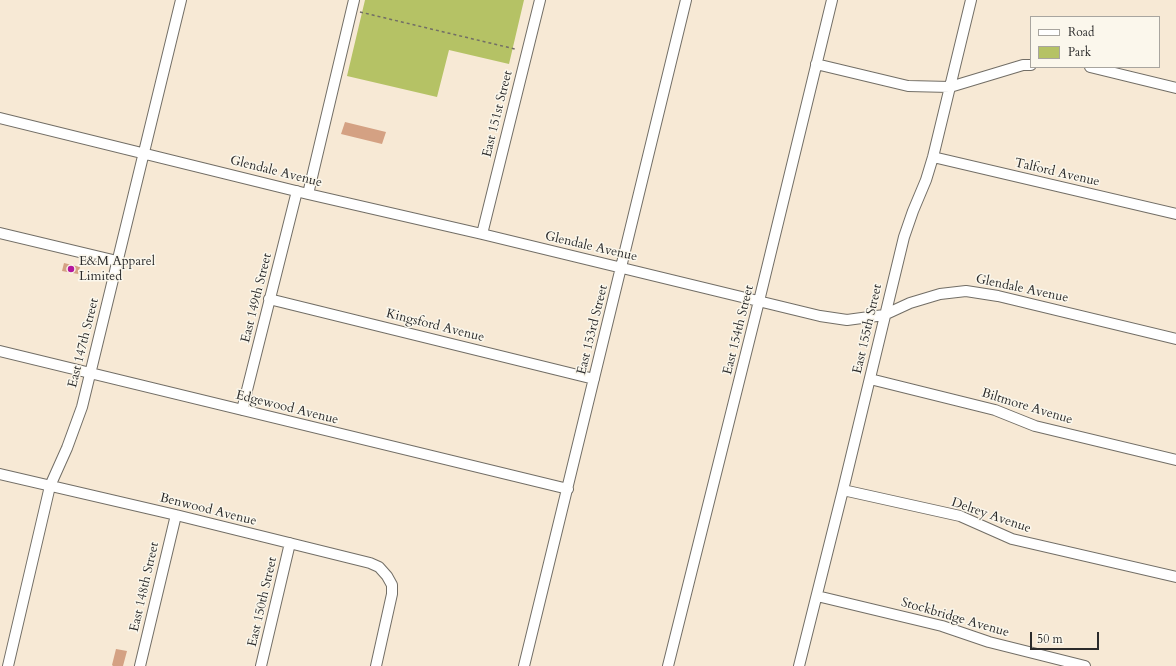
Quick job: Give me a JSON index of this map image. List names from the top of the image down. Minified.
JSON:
{"streets":{"street":["East 151st Street","Glendale Avenue","Talford Avenue","East 149th Street","Kingsford Avenue","East 155th Street","East 153rd Street","East 154th Street","East 147th Street","Biltmore Avenue","Edgewood Avenue","Benwood Avenue","Delrey Avenue","East 148th Street","East 150th Street","Stockbridge Avenue"]},"crossings":[["East 151st Street","Glendale Avenue"],["Glendale Avenue","East 149th Street"],["Glendale Avenue","East 155th Street"],["Glendale Avenue","East 153rd Street"],["Glendale Avenue","East 154th Street"],["Glendale Avenue","East 147th Street"],["Talford Avenue","East 155th Street"],["East 149th Street","Kingsford Avenue"],["East 149th Street","Edgewood Avenue"],["Kingsford Avenue","East 153rd Street"],["East 155th Street","Biltmore Avenue"],["East 155th Street","Delrey Avenue"],["East 155th Street","Stockbridge Avenue"],["East 153rd Street","Edgewood Avenue"],["East 147th Street","Edgewood Avenue"],["East 147th Street","Benwood Avenue"],["Benwood Avenue","East 148th Street"],["Benwood Avenue","East 150th Street"]],"places":["E&M Apparel Limited"],"legend":["Road","Park"],"scale_bar":"50 m"}
